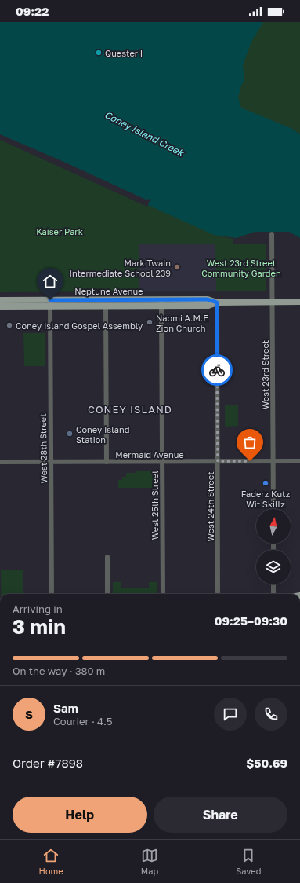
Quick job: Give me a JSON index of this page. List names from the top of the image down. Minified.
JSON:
{"streets":{"main road":["Neptune Avenue"],"street":["West 23rd Street","West 28th Street","Mermaid Avenue","West 25th Street","West 24th Street"]},"crossings":[["Neptune Avenue","West 23rd Street"],["Neptune Avenue","West 28th Street"],["Neptune Avenue","West 25th Street"],["Neptune Avenue","West 24th Street"],["West 23rd Street","Mermaid Avenue"],["West 28th Street","Mermaid Avenue"],["Mermaid Avenue","West 25th Street"],["Mermaid Avenue","West 24th Street"]],"districts":["CONEY ISLAND"],"water":["Coney Island Creek"],"parks":["Kaiser Park","West 23rd Street Community Garden"],"places":["Quester I","Mark Twain Intermediate School 239","Naomi A.M.E Zion Church","Coney Island Gospel Assembly","Coney Island Station","Faderz Kutz Wit Skillz"],"north":"top","page":{"status":"09:22","heading":["3 min","Arriving in","09:25–09:30"],"panel":["Sam","Courier · 4.5","Order #7898","$50.69"],"bar":"On the way · 380 m","round":"S","buttons":["Help","Share"],"tabs":["Home","Map","Saved"]}}
